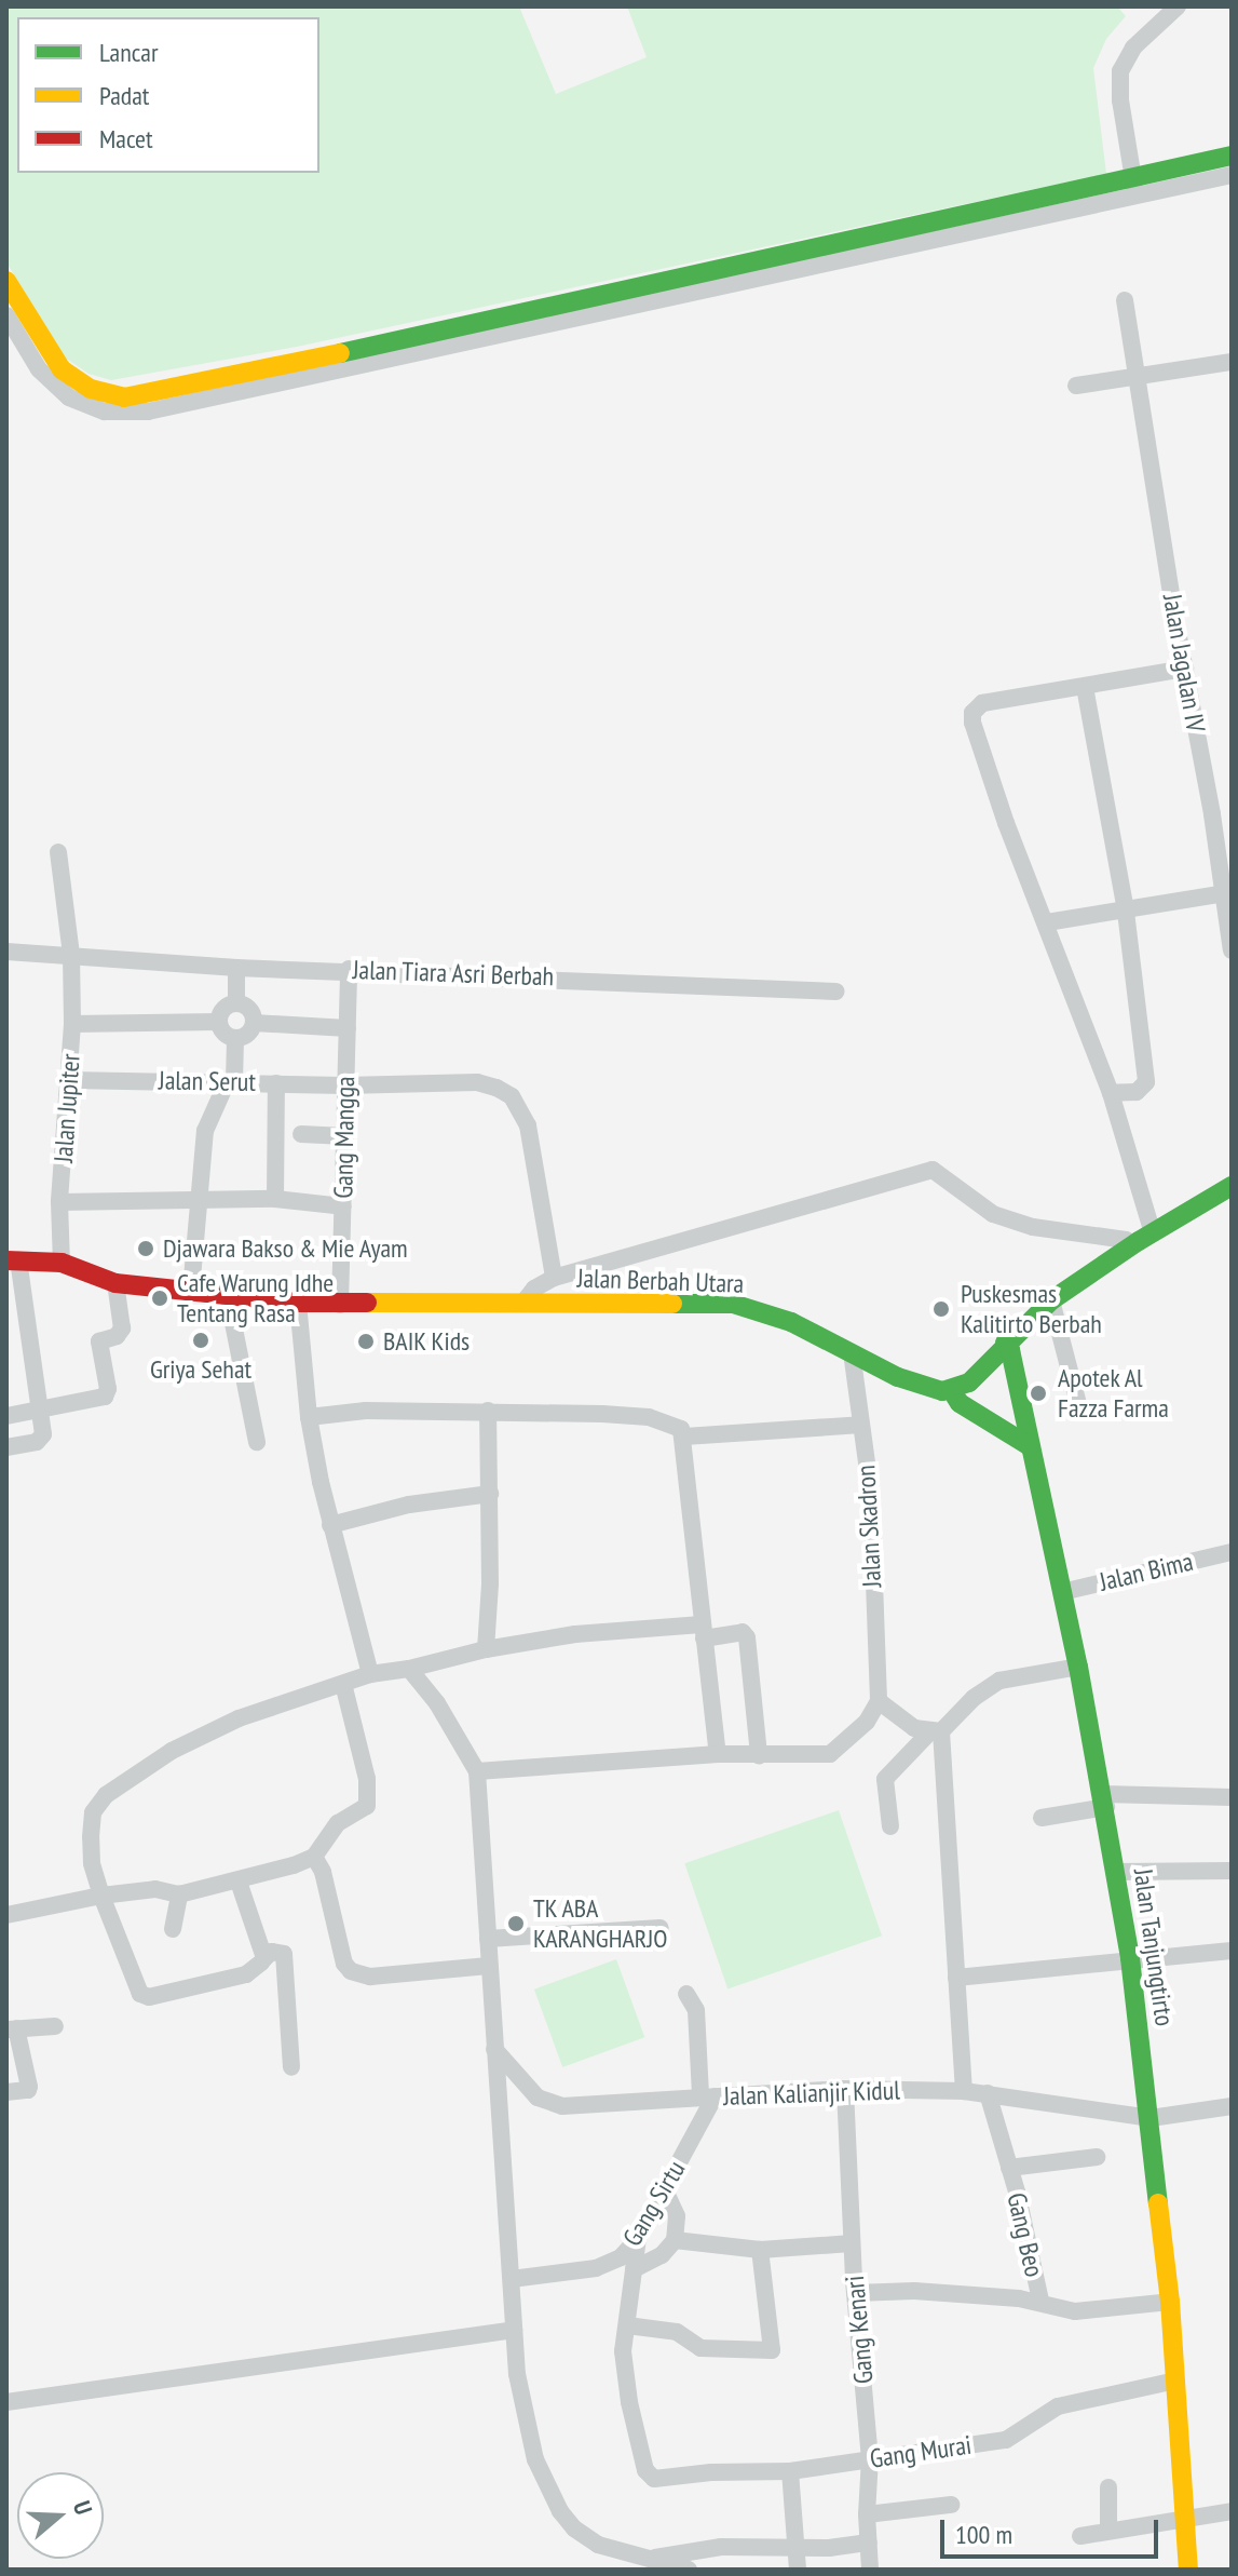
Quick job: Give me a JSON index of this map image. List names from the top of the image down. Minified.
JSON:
{"streets":{"street":["Jalan Jagalan IV","Jalan Tiara Asri Berbah","Jalan Serut","Jalan Jupiter","Gang Mangga","Jalan Berbah Utara","Jalan Skadron","Jalan Bima","Jalan Tanjungtirto","Jalan Kalianjir Kidul","Gang Sirtu","Gang Beo","Gang Kenari","Gang Murai"]},"crossings":[["Jalan Tiara Asri Berbah","Jalan Jupiter"],["Jalan Tiara Asri Berbah","Gang Mangga"],["Jalan Serut","Jalan Jupiter"],["Jalan Serut","Gang Mangga"],["Jalan Jupiter","Jalan Berbah Utara"],["Gang Mangga","Jalan Berbah Utara"],["Jalan Berbah Utara","Jalan Skadron"],["Jalan Bima","Jalan Tanjungtirto"],["Jalan Tanjungtirto","Jalan Kalianjir Kidul"],["Jalan Tanjungtirto","Gang Murai"],["Jalan Kalianjir Kidul","Gang Sirtu"],["Jalan Kalianjir Kidul","Gang Beo"],["Jalan Kalianjir Kidul","Gang Kenari"],["Gang Kenari","Gang Murai"]],"places":["Djawara Bakso & Mie Ayam","Cafe Warung Idhe Tentang Rasa","Puskesmas Kalitirto Berbah","Griya Sehat","BAIK Kids","Apotek Al Fazza Farma","TK ABA KARANGHARJO"],"legend":["Lancar","Padat","Macet"],"scale_bar":"100 m","north":"right"}
